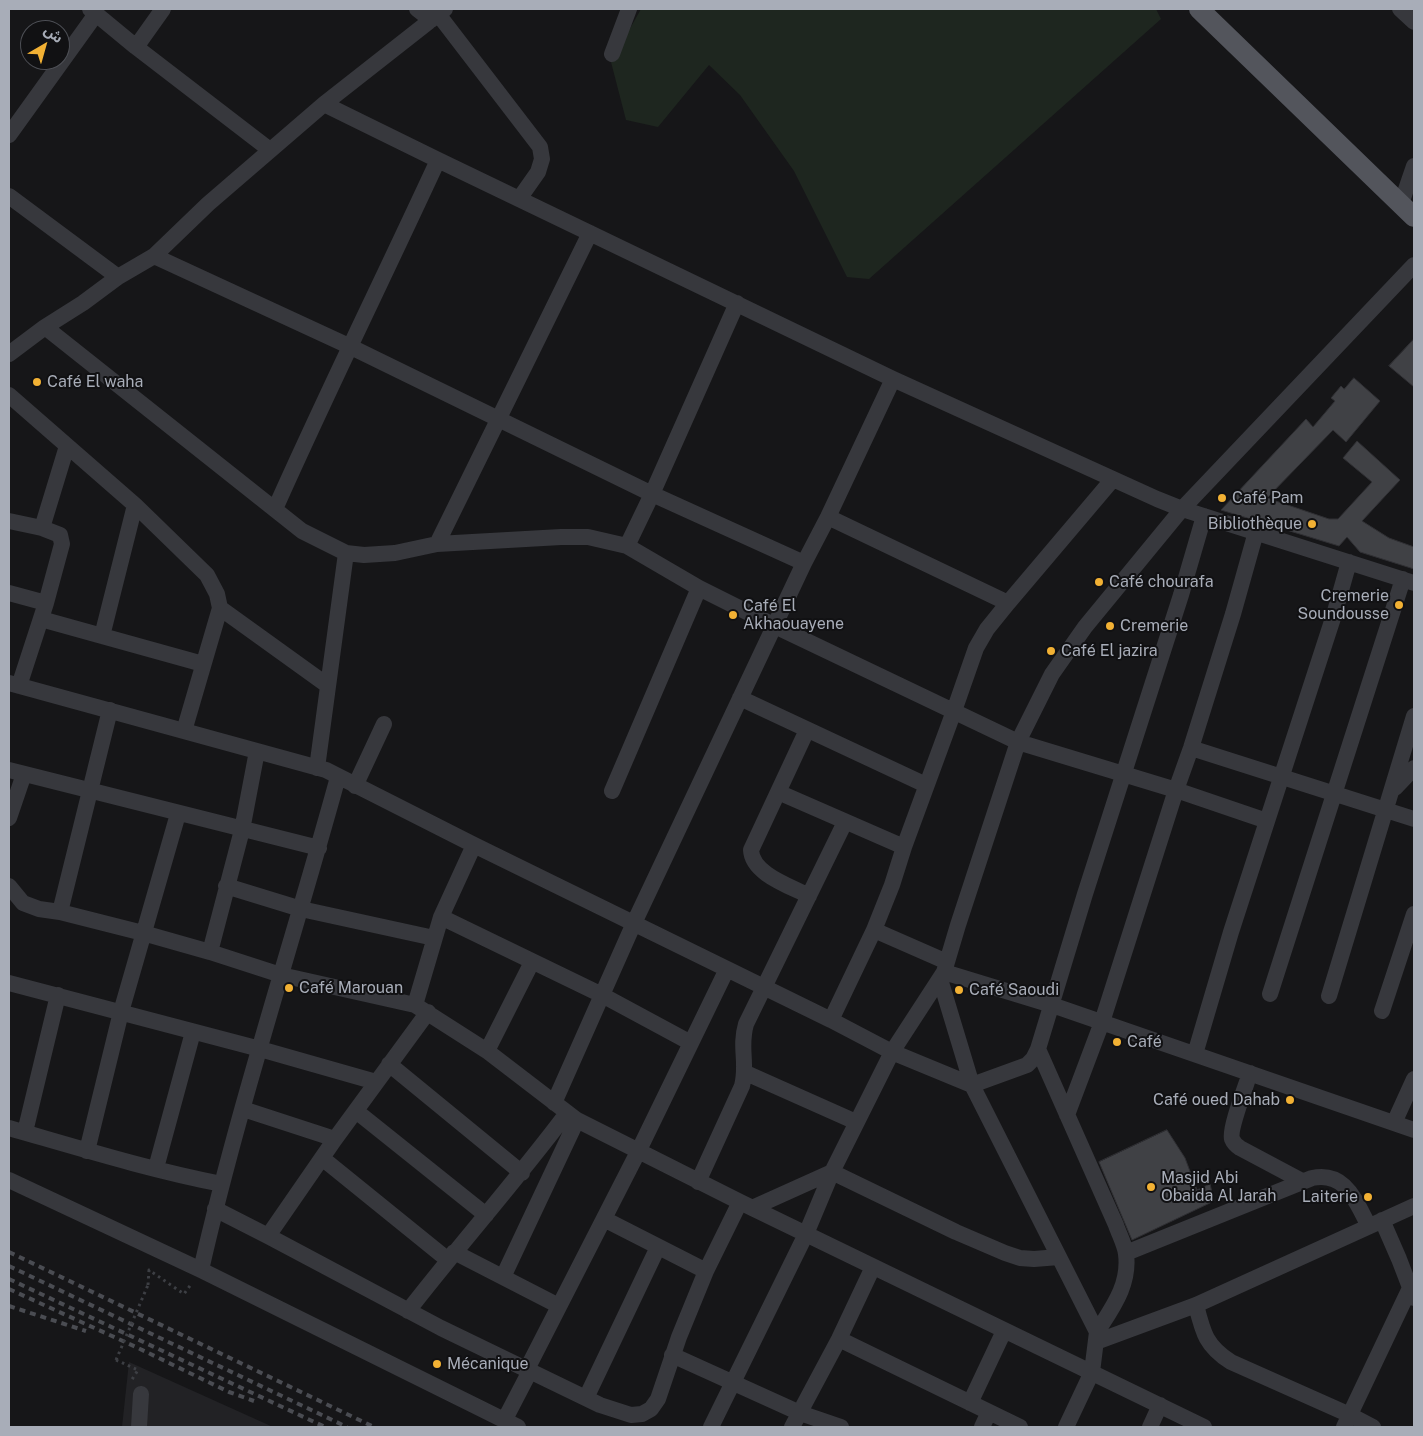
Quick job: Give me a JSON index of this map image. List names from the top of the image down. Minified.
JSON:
{"places":["Café El waha","Café Pam","Bibliothèque","Café chourafa","Cremerie Soundousse","Café El Akhaouayene","Cremerie","Café El jazira","Café Marouan","Café Saoudi","Café","Café oued Dahab","Masjid Abi Obaida Al Jarah","Laiterie","Mécanique"],"north":"top right"}
